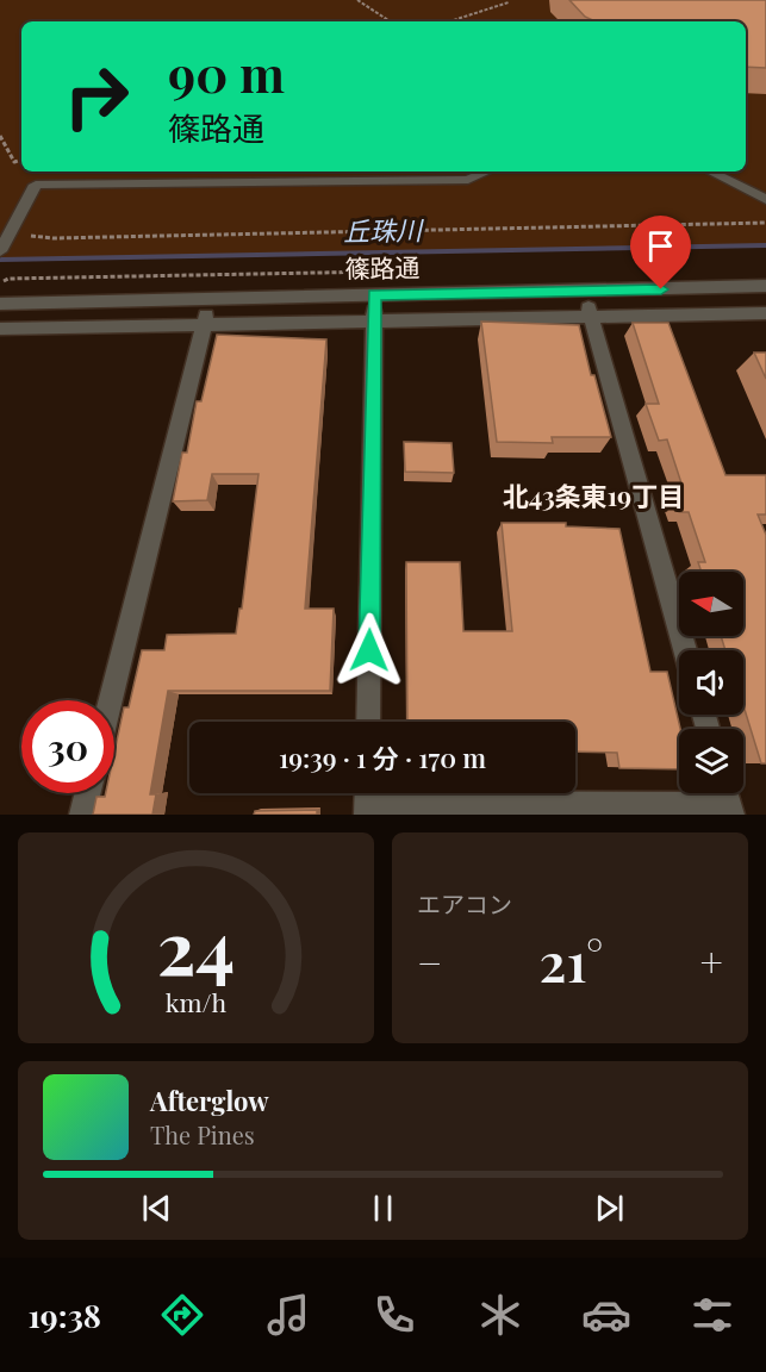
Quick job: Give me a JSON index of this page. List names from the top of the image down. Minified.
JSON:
{"streets":{"street":["篠路通"]},"districts":["北43条東19丁目"],"water":["丘珠川"],"north":"left","page":{"turn":["90 m","篠路通"],"limit":"30","trip":"19:39 · 1 分 · 170 m","tile":"エアコン","heat":["−","21°","+"],"song":["Afterglow","The Pines"],"tabs":"19:38","gauge":["24","km/h"]}}
